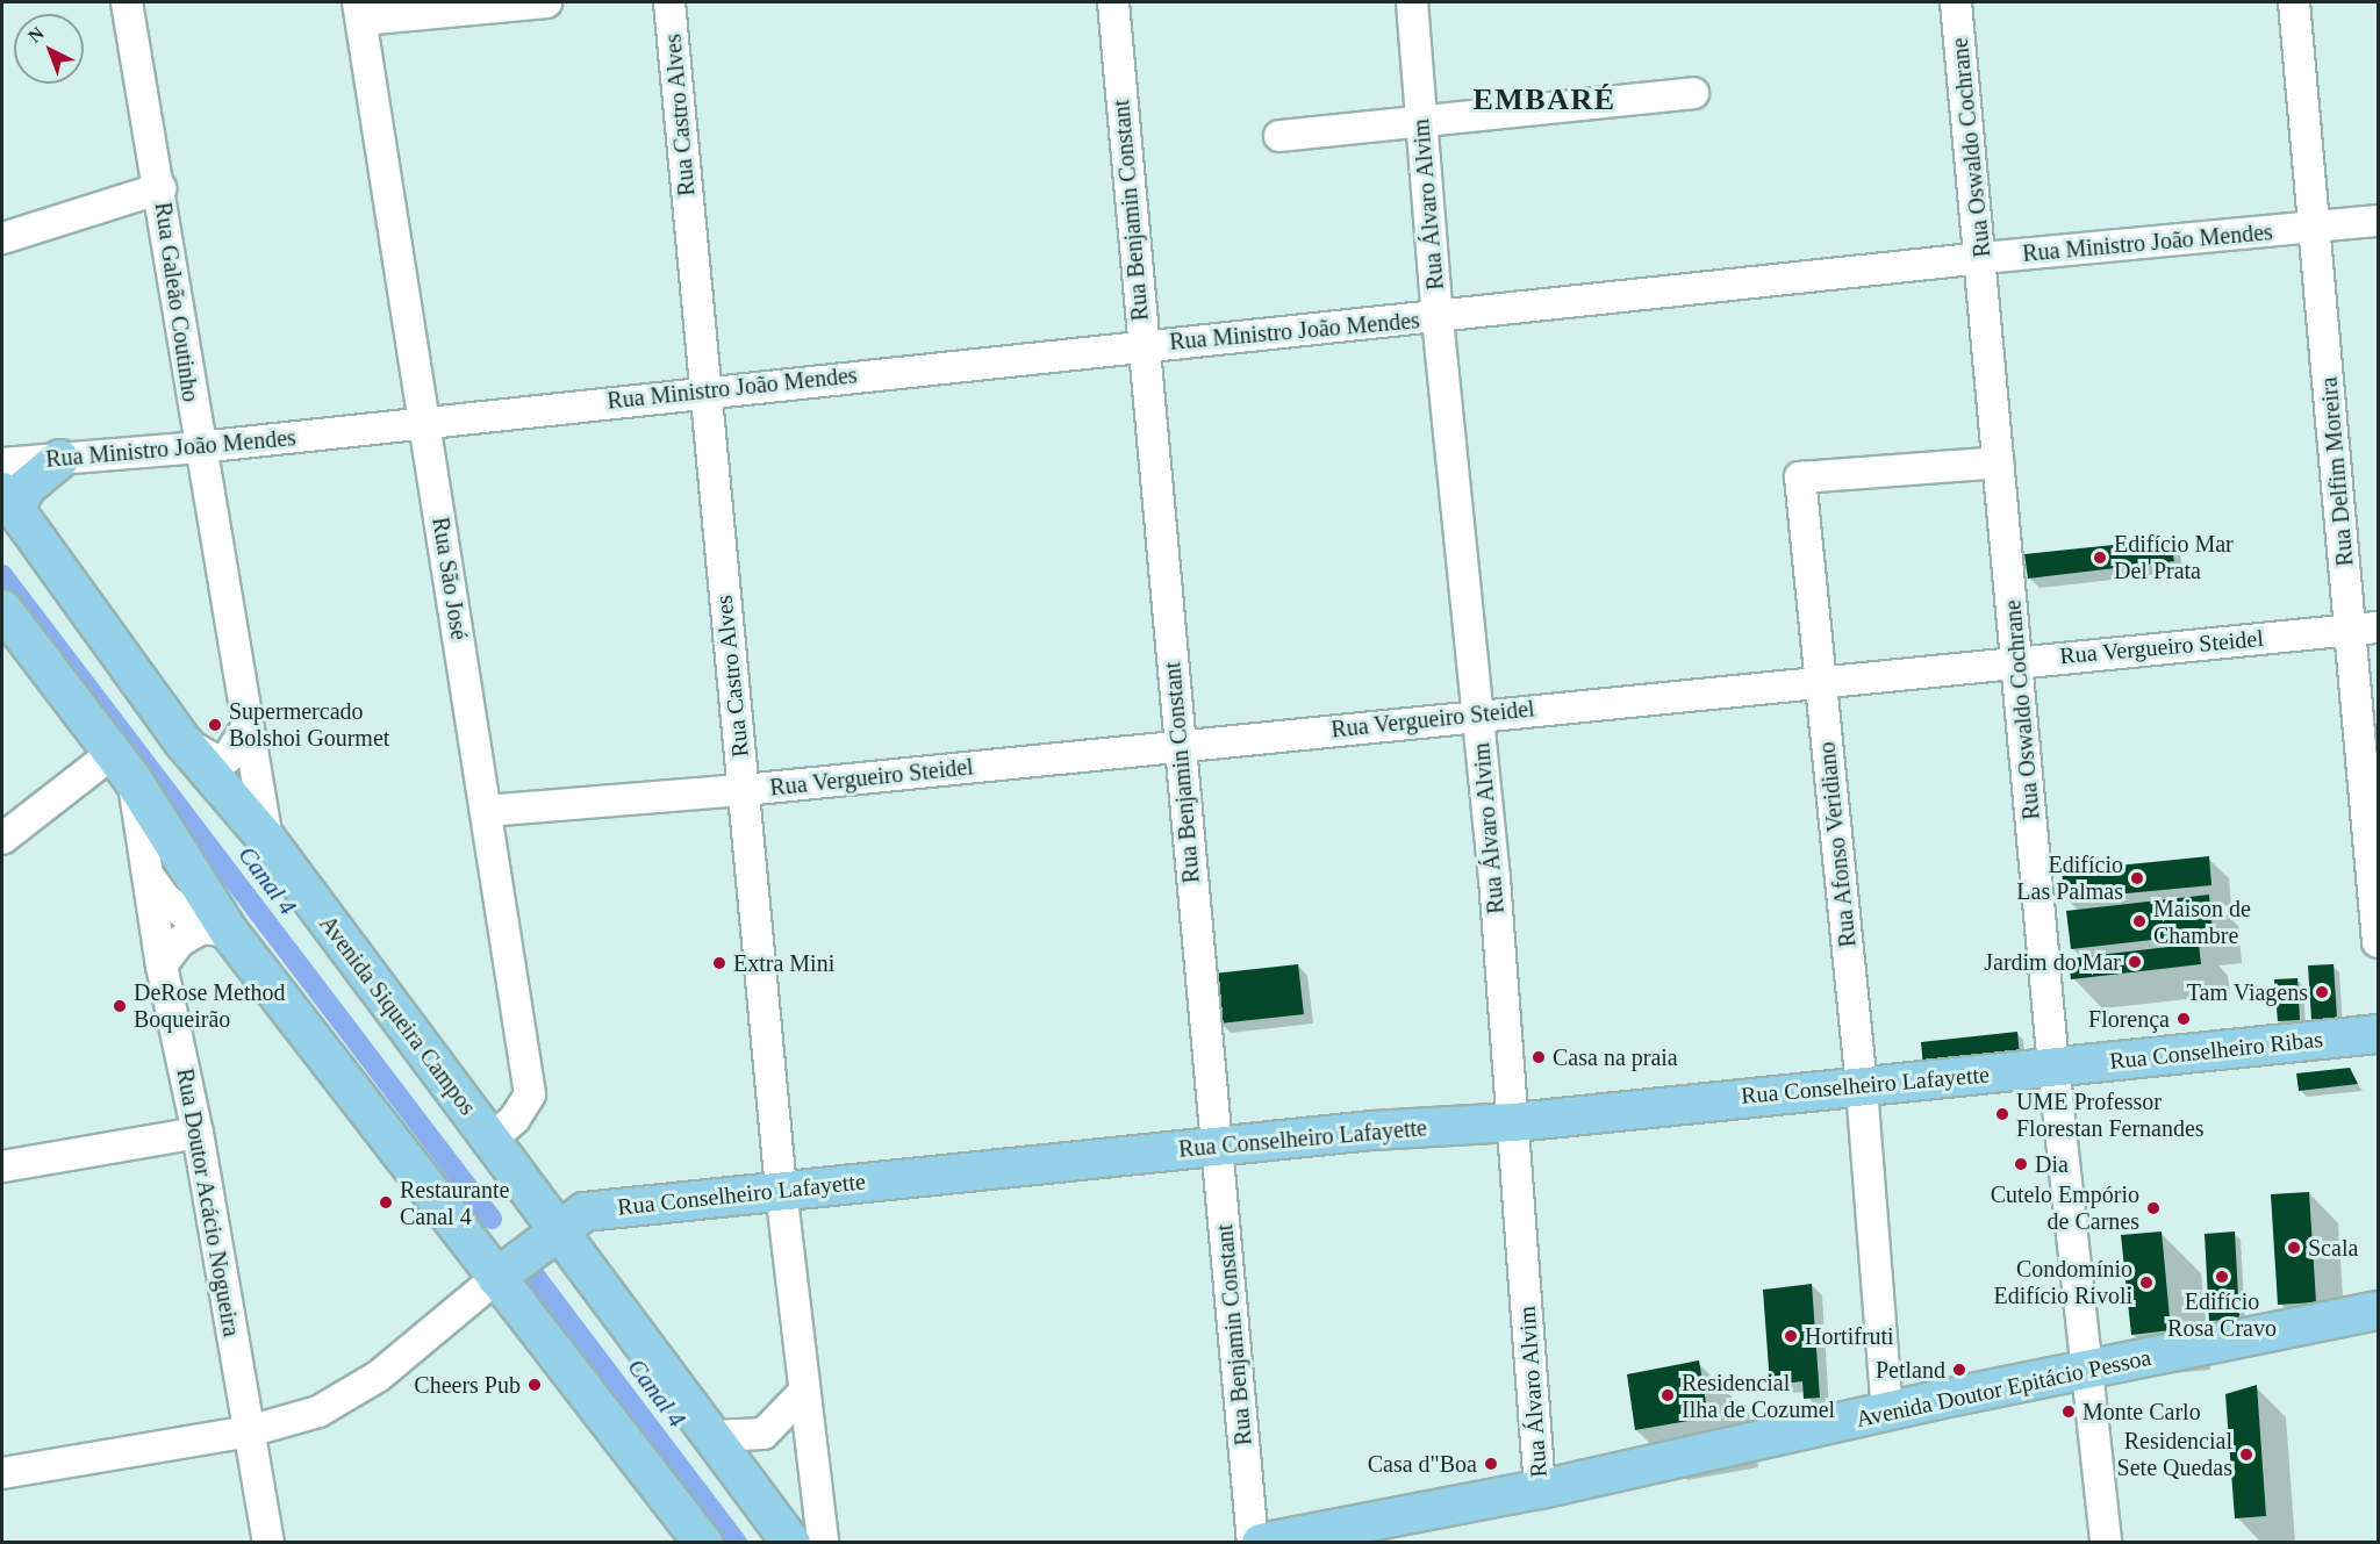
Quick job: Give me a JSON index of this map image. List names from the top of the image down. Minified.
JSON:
{"streets":{"main road":["Avenida Siqueira Campos","Rua Conselheiro Ribas","Rua Conselheiro Lafayette","Avenida Doutor Epitácio Pessoa"],"street":["Rua Castro Alves","Rua Oswaldo Cochrane","Rua Álvaro Alvim","Rua Benjamin Constant","Rua Ministro João Mendes","Rua Galeão Coutinho","Rua Delfim Moreira","Rua São José","Rua Vergueiro Steidel","Rua Afonso Veridiano","Rua Doutor Acácio Nogueira"]},"crossings":[["Rua Castro Alves","Rua Ministro João Mendes"],["Rua Castro Alves","Rua Vergueiro Steidel"],["Rua Castro Alves","Rua Conselheiro Lafayette"],["Rua Oswaldo Cochrane","Rua Ministro João Mendes"],["Rua Oswaldo Cochrane","Rua Vergueiro Steidel"],["Rua Oswaldo Cochrane","Rua Afonso Veridiano"],["Rua Oswaldo Cochrane","Rua Conselheiro Ribas"],["Rua Oswaldo Cochrane","Rua Conselheiro Lafayette"],["Rua Oswaldo Cochrane","Avenida Doutor Epitácio Pessoa"],["Rua Álvaro Alvim","Rua Ministro João Mendes"],["Rua Álvaro Alvim","Rua Vergueiro Steidel"],["Rua Álvaro Alvim","Rua Conselheiro Lafayette"],["Rua Álvaro Alvim","Avenida Doutor Epitácio Pessoa"],["Rua Benjamin Constant","Rua Ministro João Mendes"],["Rua Benjamin Constant","Rua Vergueiro Steidel"],["Rua Benjamin Constant","Rua Conselheiro Lafayette"],["Rua Ministro João Mendes","Rua Galeão Coutinho"],["Rua Ministro João Mendes","Rua Delfim Moreira"],["Rua Ministro João Mendes","Rua São José"],["Rua Galeão Coutinho","Avenida Siqueira Campos"],["Rua Delfim Moreira","Rua Vergueiro Steidel"],["Rua São José","Rua Vergueiro Steidel"],["Rua São José","Avenida Siqueira Campos"],["Rua Vergueiro Steidel","Rua Afonso Veridiano"],["Rua Afonso Veridiano","Rua Conselheiro Lafayette"],["Rua Afonso Veridiano","Avenida Doutor Epitácio Pessoa"],["Avenida Siqueira Campos","Rua Conselheiro Lafayette"],["Rua Conselheiro Ribas","Rua Conselheiro Lafayette"]],"districts":["EMBARÉ"],"water":["Canal 4"],"places":["Edifício Mar Del Prata","Supermercado Bolshoi Gourmet","Edifício Las Palmas","Maison de Chambre","Jardim do Mar","Extra Mini","Tam Viagens","DeRose Method Boqueirão","Florença","Casa na praia","UME Professor Florestan Fernandes","Dia","Restaurante Canal 4","Cutelo Empório de Carnes","Scala","Edifício Rosa Cravo","Condomínio Edifício Rivoli","Hortifruti","Petland","Cheers Pub","Residencial Ilha de Cozumel","Monte Carlo","Residencial Sete Quedas","Casa d\"Boa"],"north":"top left"}
